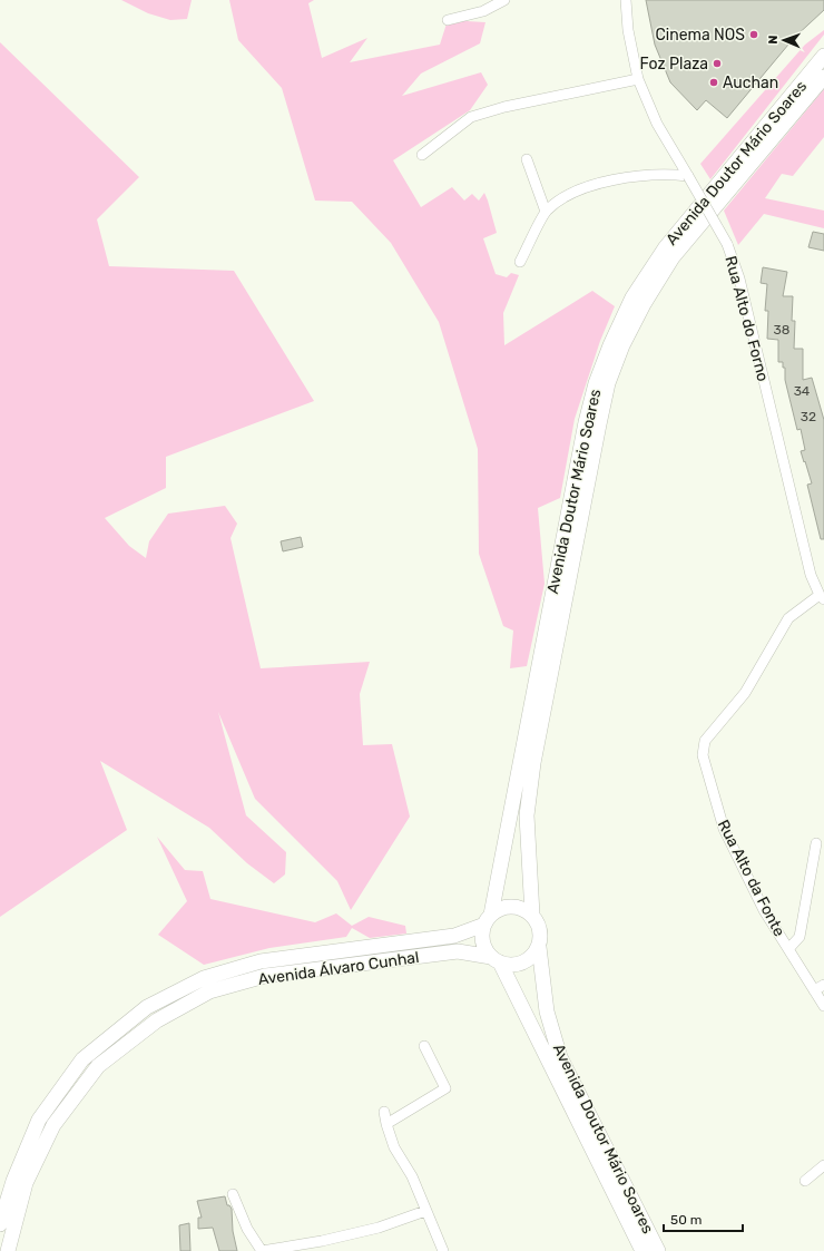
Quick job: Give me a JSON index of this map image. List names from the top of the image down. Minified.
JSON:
{"streets":{"main road":["Avenida Doutor Mário Soares","Avenida Álvaro Cunhal"],"street":["Rua Alto do Forno","Rua Alto da Fonte"]},"crossings":[["Avenida Doutor Mário Soares","Avenida Álvaro Cunhal"],["Rua Alto do Forno","Rua Alto da Fonte"]],"places":["Cinema NOS","Foz Plaza","Auchan"],"house_numbers":["38","34","32"],"scale_bar":"50 m","north":"left"}
